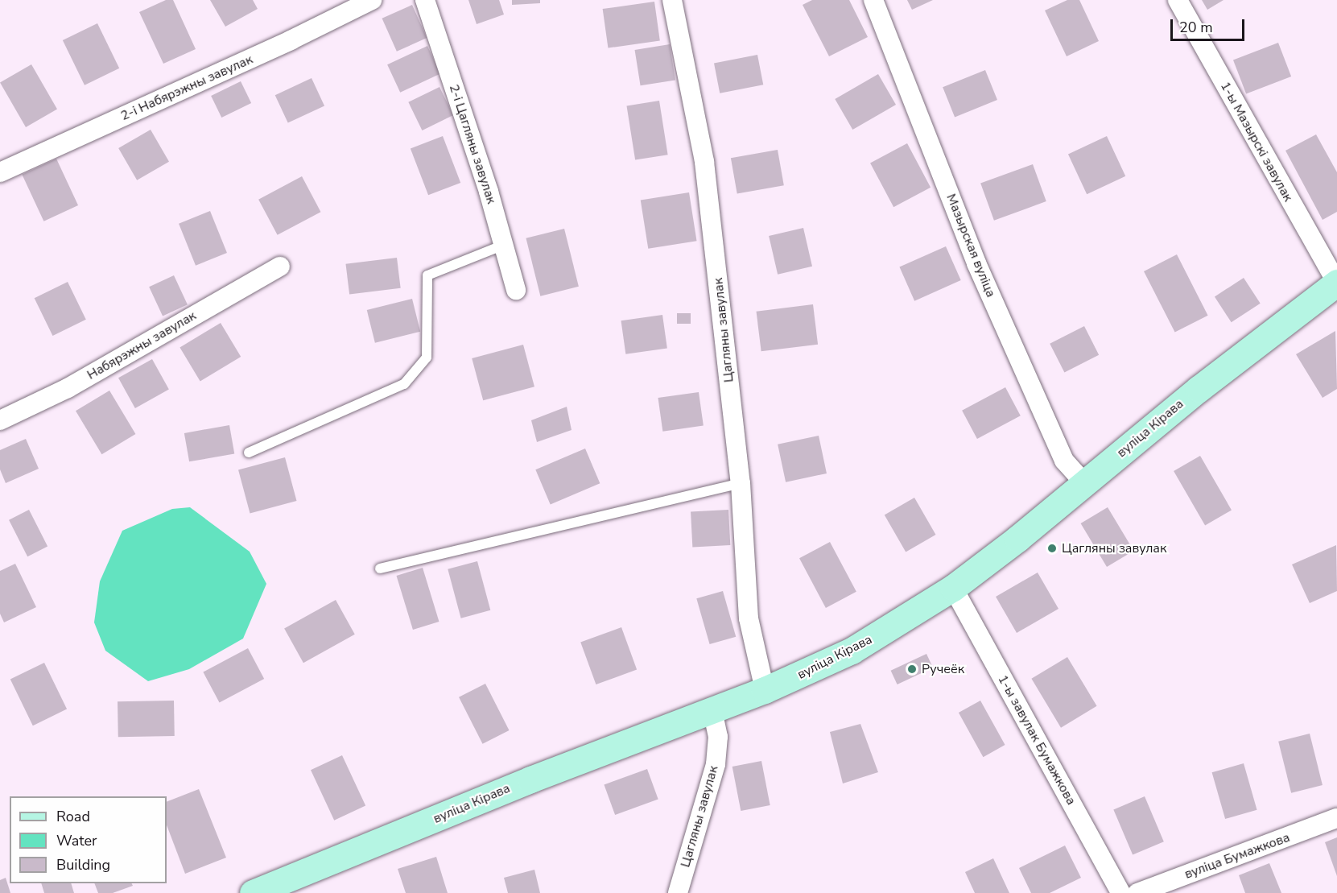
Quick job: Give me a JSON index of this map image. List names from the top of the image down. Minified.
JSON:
{"streets":{"main road":["вуліца Кірава"],"street":["2-і Набярэжны завулак","1-ы Мазырскі завулак","2-і Цагляны завулак","Мазырская вуліца","Цагляны завулак","Набярэжны завулак","1-ы завулак Бумажкова","вуліца Бумажкова"]},"crossings":[["1-ы Мазырскі завулак","вуліца Кірава"],["Мазырская вуліца","вуліца Кірава"],["Цагляны завулак","вуліца Кірава"],["вуліца Кірава","1-ы завулак Бумажкова"]],"places":["Цагляны завулак","Ручеёк"],"legend":["Road","Water","Building"],"scale_bar":"20 m"}
